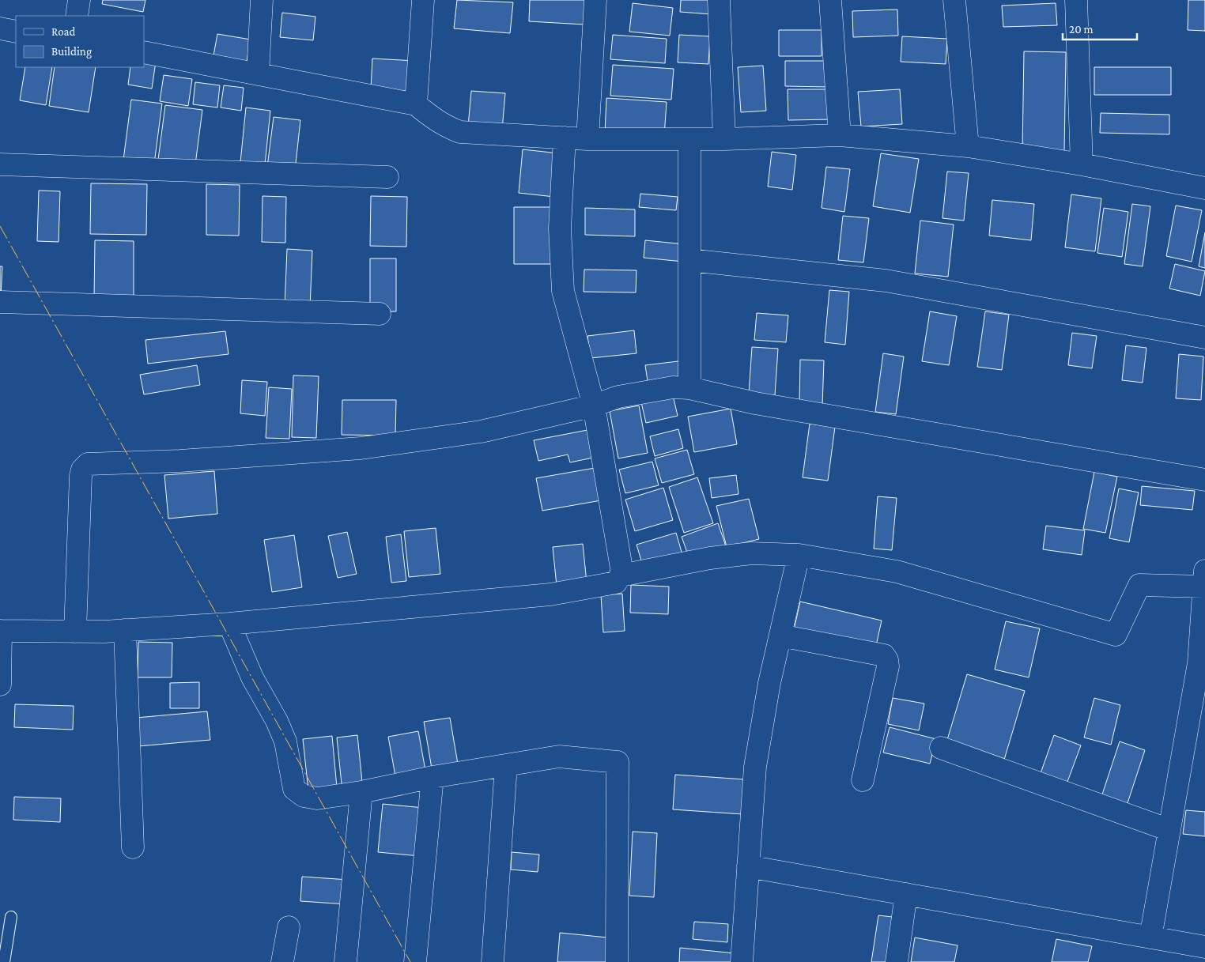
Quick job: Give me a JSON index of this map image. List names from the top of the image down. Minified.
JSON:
{"legend":["Road","Building"],"scale_bar":"20 m"}
